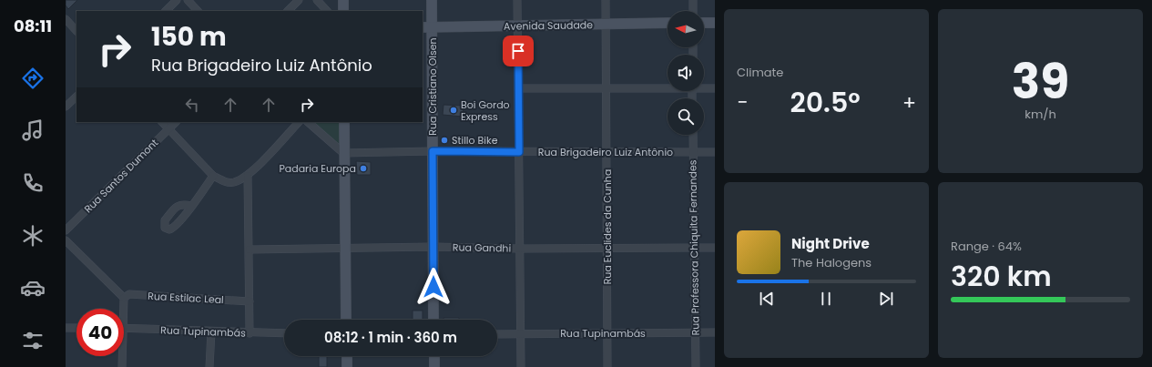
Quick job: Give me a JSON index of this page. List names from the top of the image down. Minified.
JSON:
{"streets":{"street":["Avenida Saudade","Rua Cristiano Olsen","Rua Brigadeiro Luiz Antônio","Rua Santos Dumont","Rua Euclides da Cunha","Rua Gandhi","Rua Professora Chiquita Fernandes","Rua Estilac Leal","Rua Tupinambás"]},"crossings":[["Avenida Saudade","Rua Cristiano Olsen"],["Avenida Saudade","Rua Euclides da Cunha"],["Rua Cristiano Olsen","Rua Brigadeiro Luiz Antônio"],["Rua Cristiano Olsen","Rua Gandhi"],["Rua Brigadeiro Luiz Antônio","Rua Euclides da Cunha"],["Rua Brigadeiro Luiz Antônio","Rua Professora Chiquita Fernandes"],["Rua Euclides da Cunha","Rua Gandhi"],["Rua Euclides da Cunha","Rua Tupinambás"],["Rua Gandhi","Rua Professora Chiquita Fernandes"],["Rua Professora Chiquita Fernandes","Rua Tupinambás"]],"places":["Boi Gordo Express","Stillo Bike","Padaria Europa"],"north":"left","page":{"tabs":"08:11","tile":["Climate",["39","km/h"],["Range · 64%","320 km"]],"turn":["150 m","Rua Brigadeiro Luiz Antônio"],"heat":["−","20.5°","+"],"song":["Night Drive","The Halogens"],"limit":"40","trip":"08:12 · 1 min · 360 m"}}
